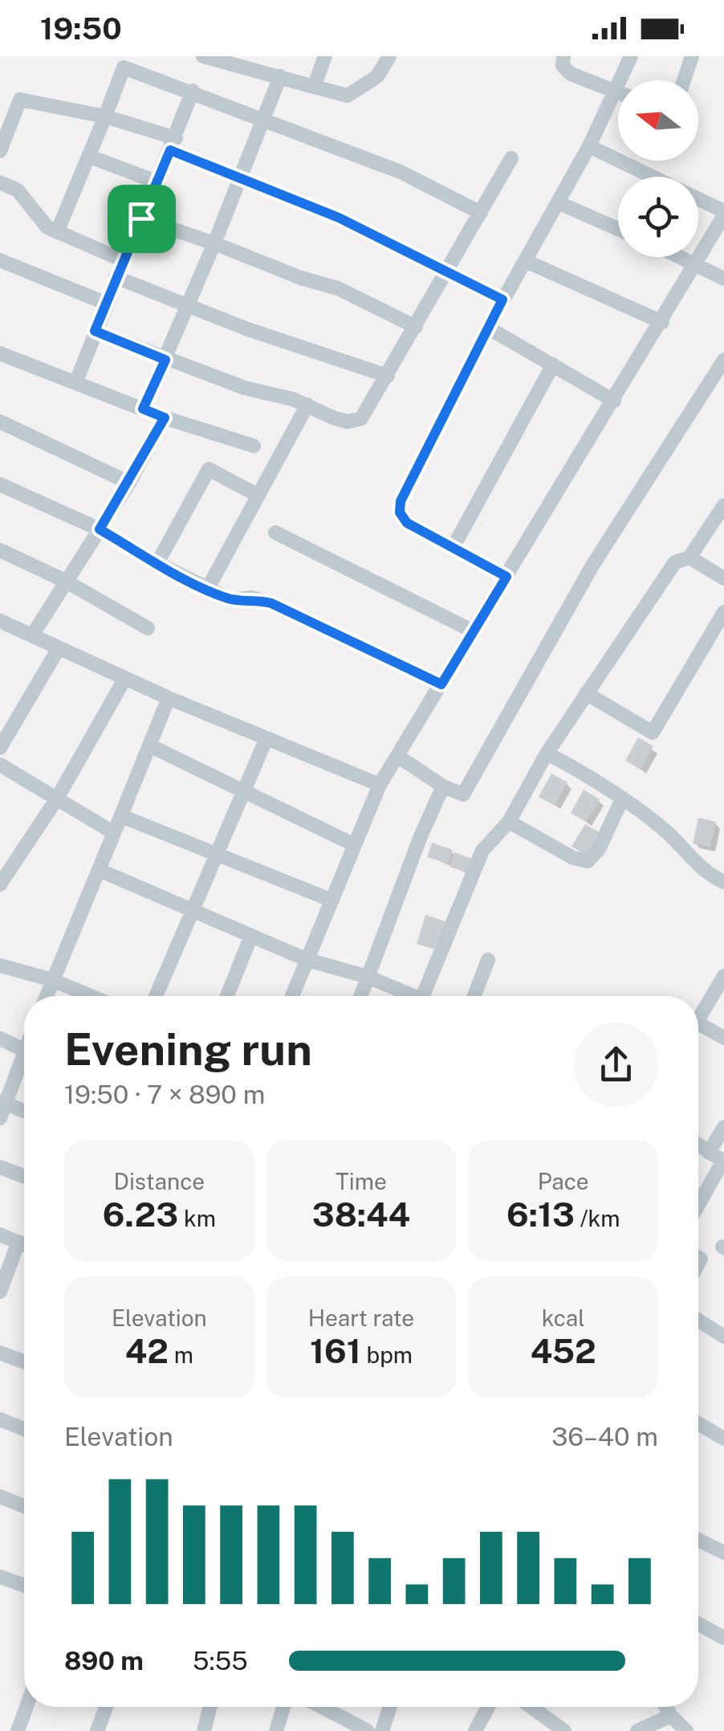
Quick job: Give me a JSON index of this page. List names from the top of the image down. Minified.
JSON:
{"north":"left","page":{"status":"19:50","heading":["Evening run","19:50 · 7 × 890 m"],"stats":[["Distance","6.23 km"],["Time","38:44"],["Pace","6:13 /km"],["Elevation","42 m"],["Heart rate","161 bpm"],["kcal","452"]],"chart":["Elevation","36–40 m"],"list":[{"name":"890 m","note":"5:55"}]}}
